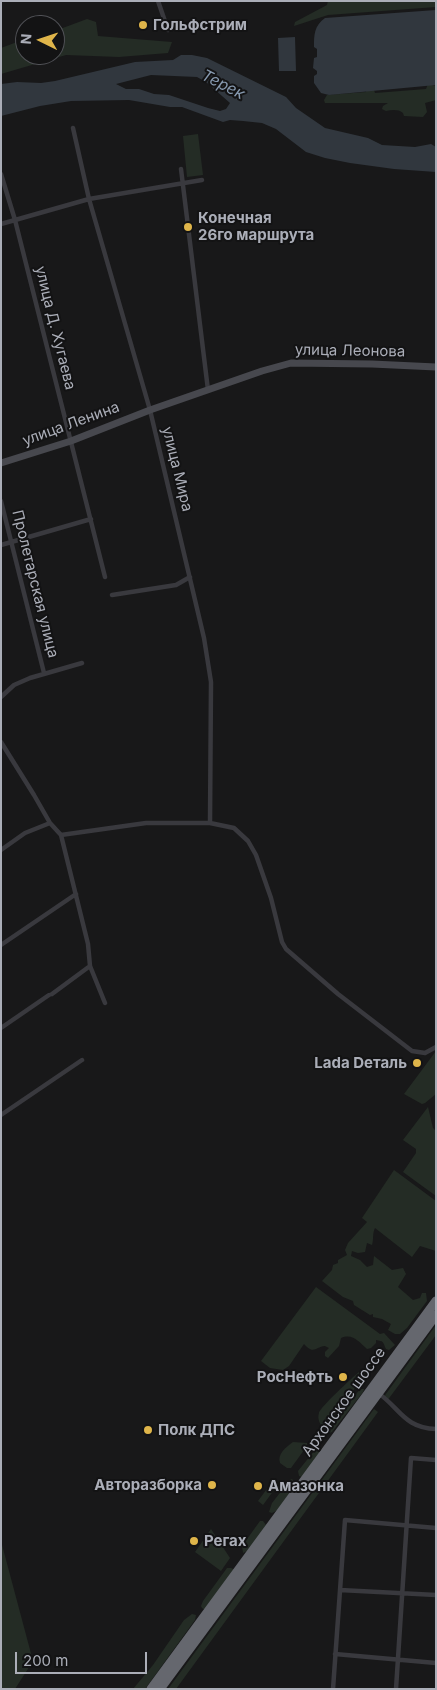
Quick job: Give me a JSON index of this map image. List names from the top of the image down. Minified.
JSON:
{"streets":{"highway":["Архонское шоссе"],"street":["улица Д. Хугаева","улица Леонова","улица Ленина","улица Мира","Пролетарская улица"]},"crossings":[["улица Д. Хугаева","улица Ленина"],["улица Леонова","улица Ленина"],["улица Леонова","улица Мира"],["улица Ленина","улица Мира"]],"water":["Терек"],"places":["Гольфстрим","Конечная 26го маршрута","Lada Dеталь","РосНефть","Полк ДПС","Авторазборка","Амазонка","Регах"],"scale_bar":"200 m","north":"left"}
